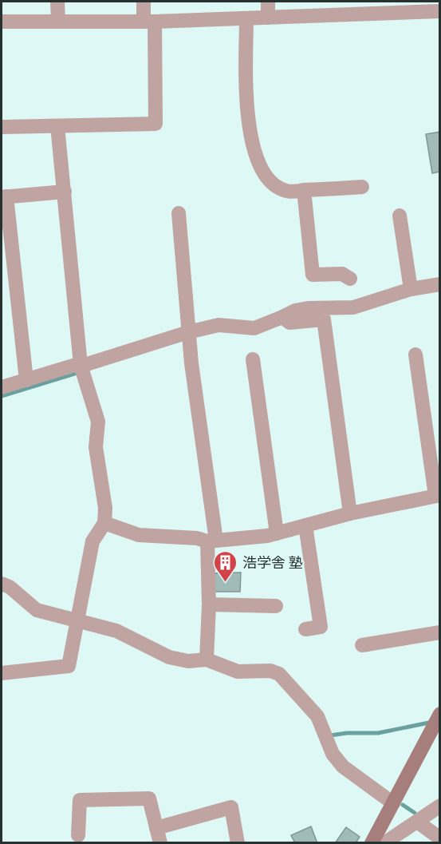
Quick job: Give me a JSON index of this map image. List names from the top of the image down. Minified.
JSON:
{"places":{"building":["浩学舎 塾"]}}
